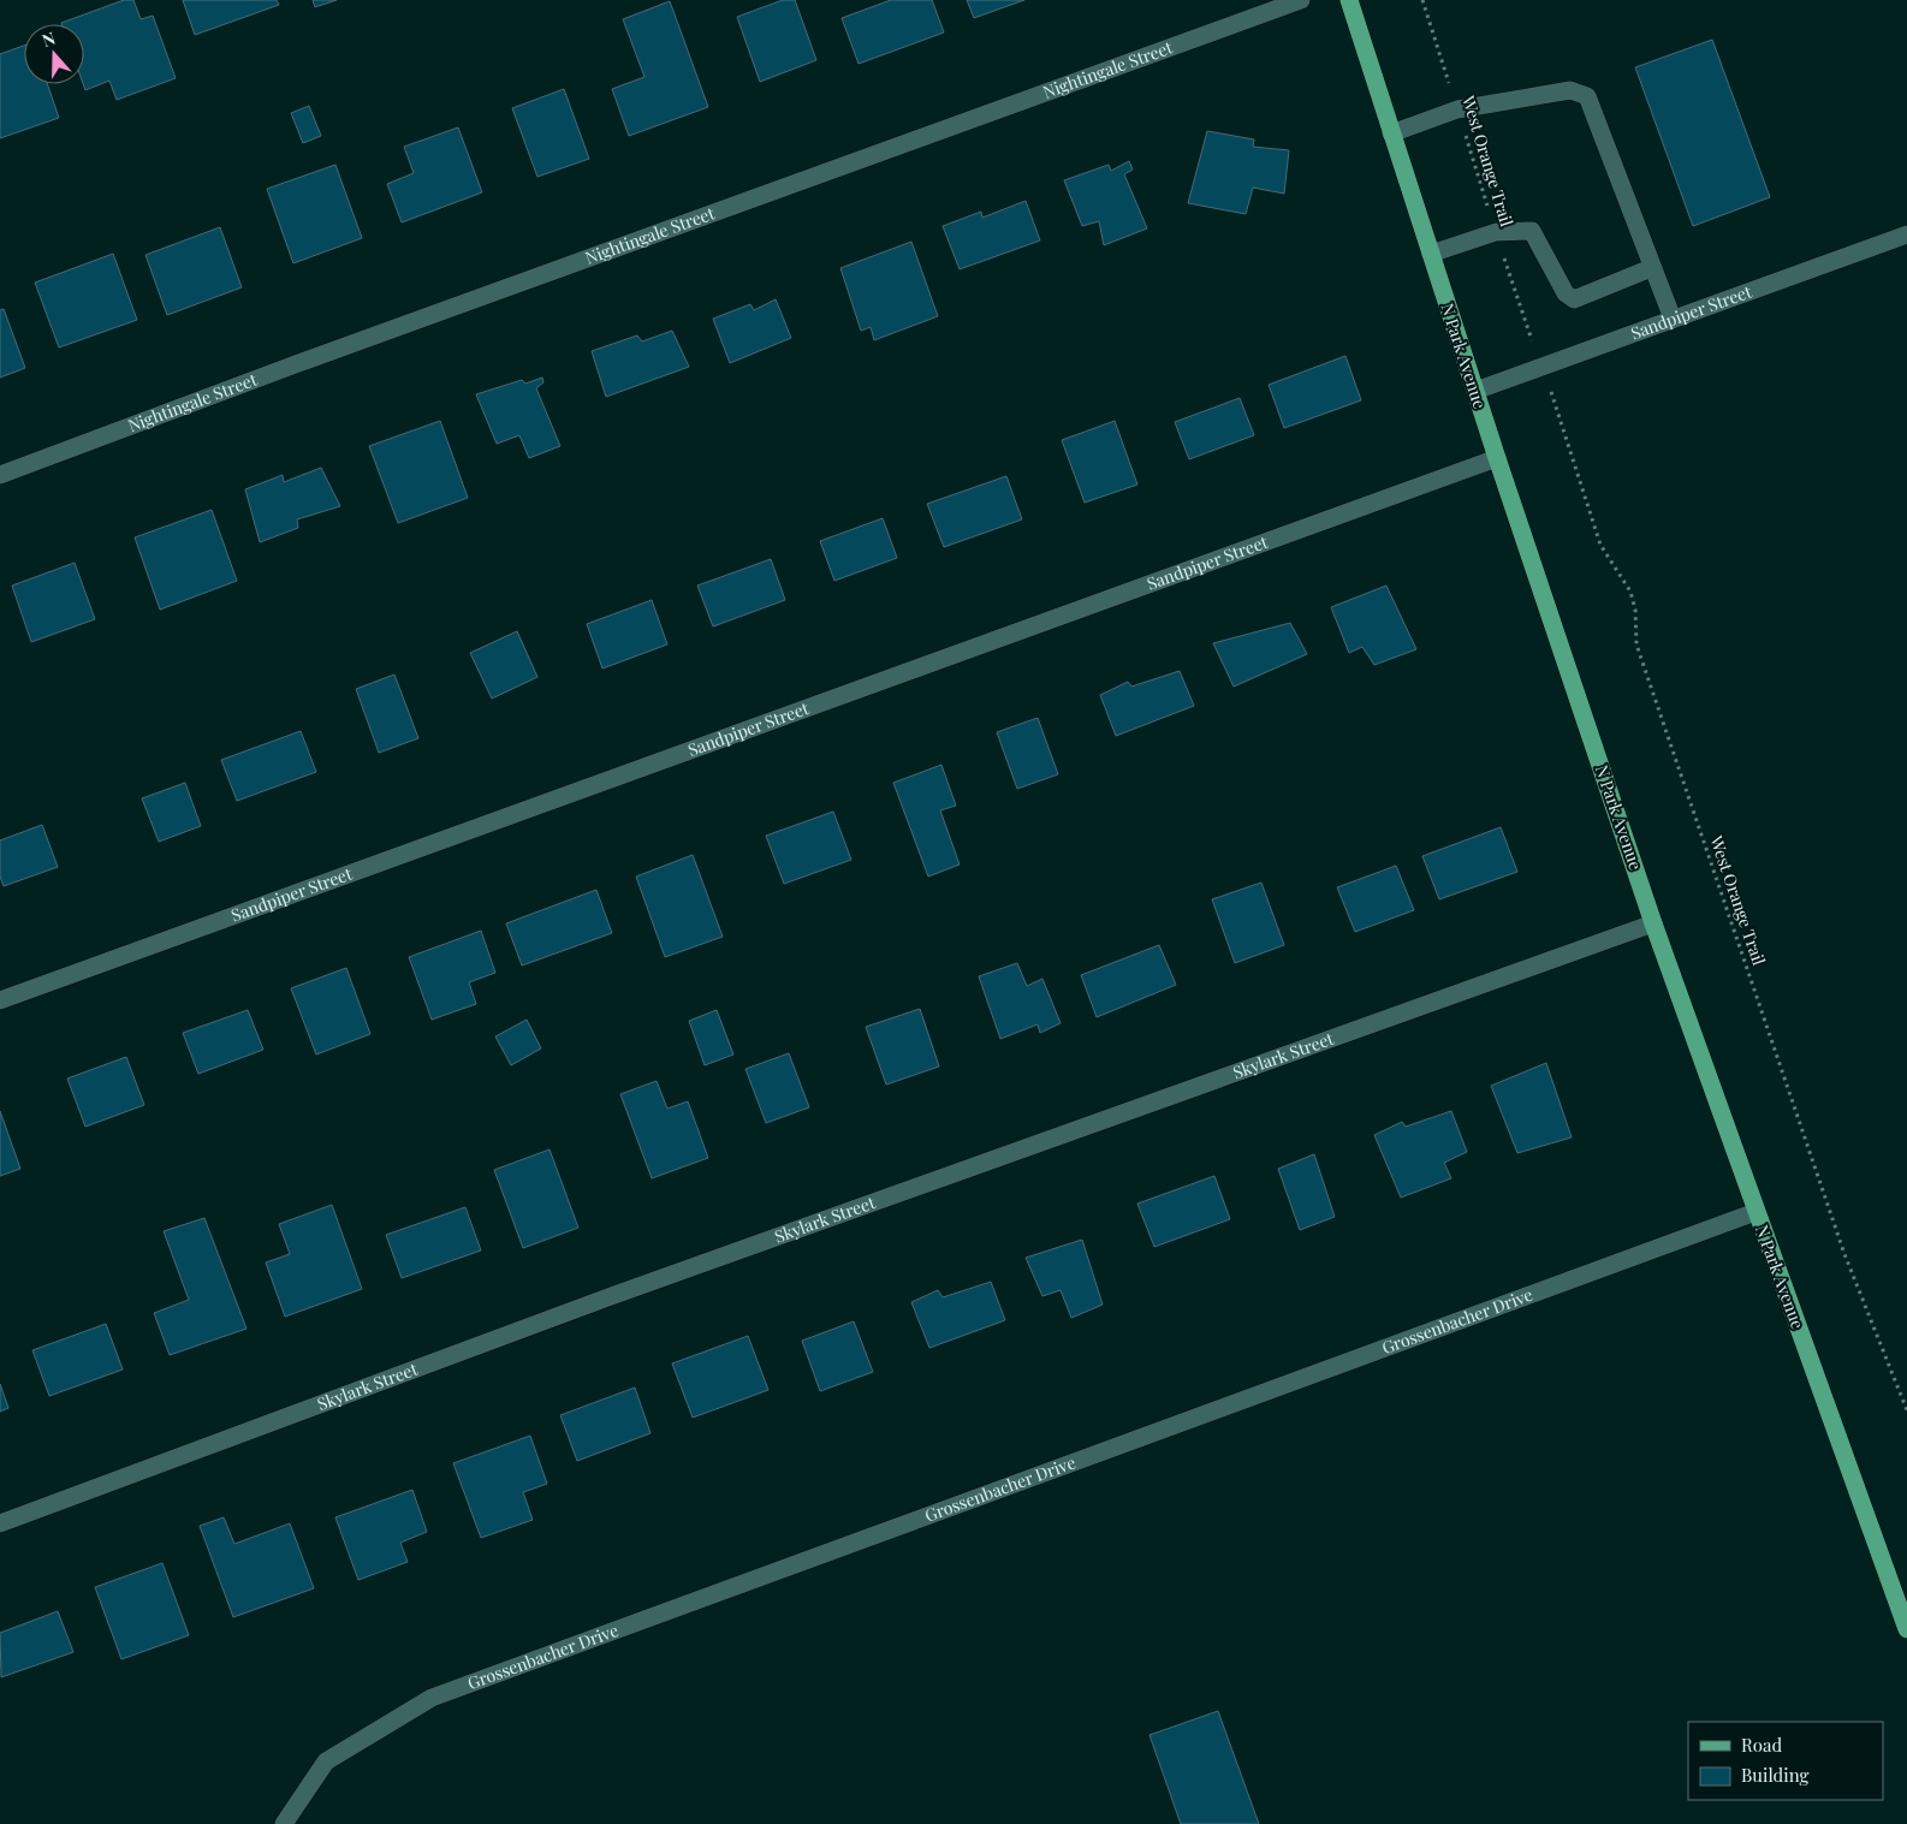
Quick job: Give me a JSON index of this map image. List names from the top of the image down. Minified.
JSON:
{"streets":{"main road":["N Park Avenue"],"street":["Nightingale Street","Sandpiper Street","Skylark Street","Grossenbacher Drive"],"path":["West Orange Trail"]},"crossings":[["Sandpiper Street","N Park Avenue"],["N Park Avenue","Skylark Street"],["N Park Avenue","Grossenbacher Drive"]],"legend":["Road","Building"],"north":"top"}
